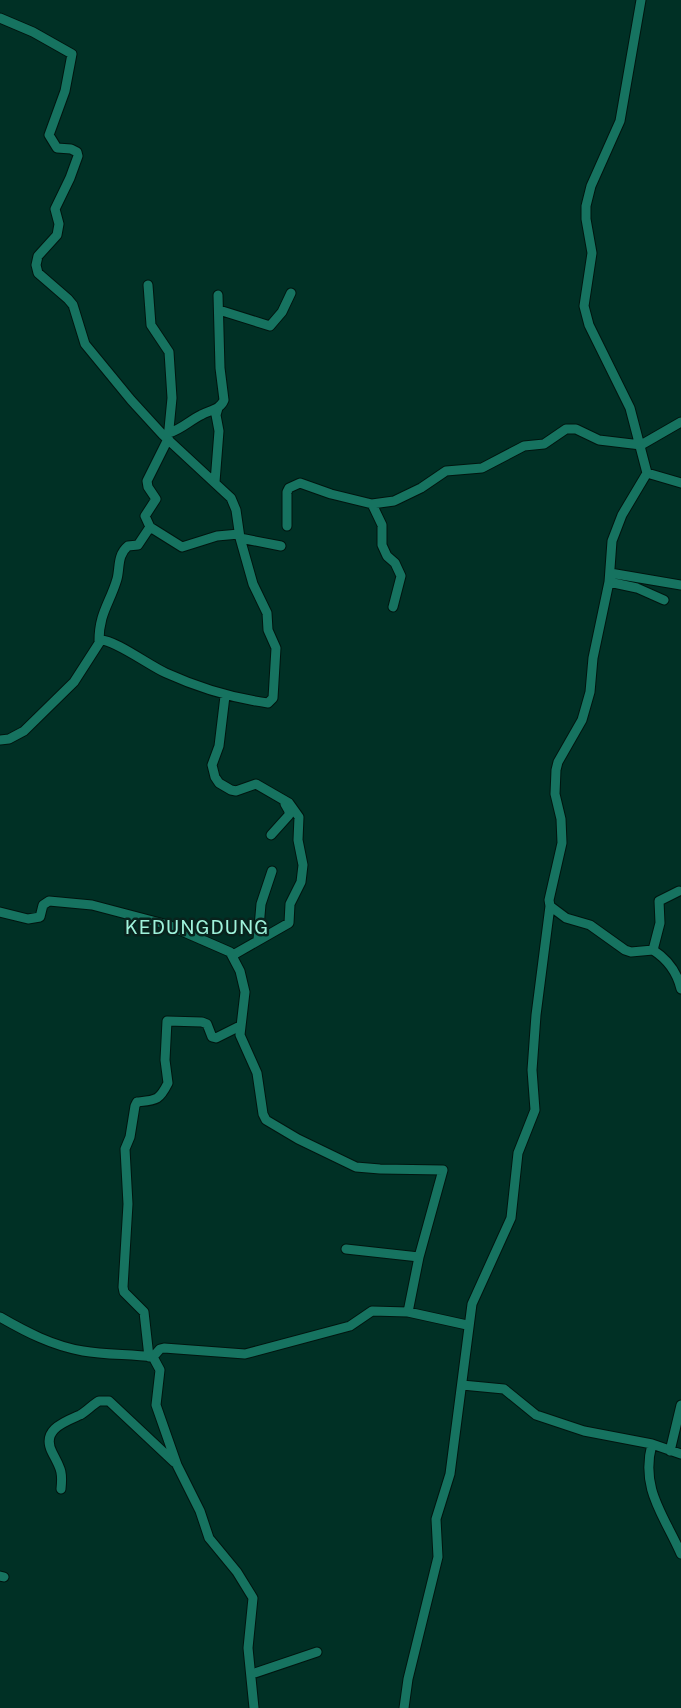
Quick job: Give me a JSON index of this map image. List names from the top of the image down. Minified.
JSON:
{"districts":["KEDUNGDUNG"]}
